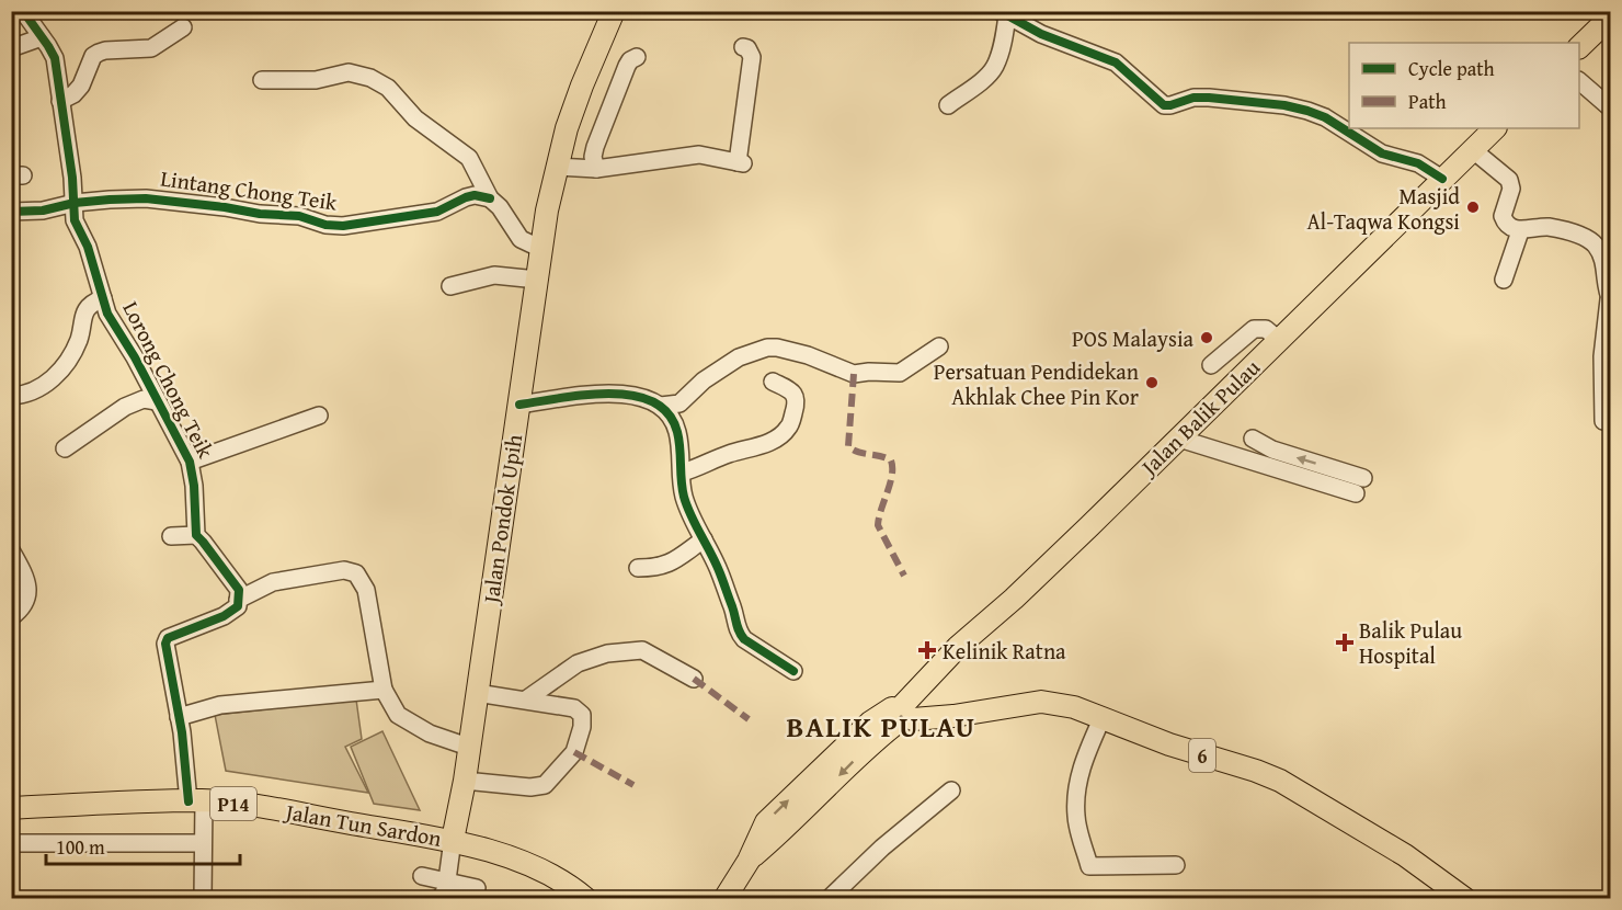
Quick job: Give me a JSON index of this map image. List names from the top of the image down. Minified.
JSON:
{"streets":{"main road":["Jalan Balik Pulau","Jalan Pondok Upih","6","P14","Jalan Tun Sardon"],"street":["Lintang Chong Teik","Lorong Chong Teik"]},"crossings":[["Lintang Chong Teik","Lorong Chong Teik"],["Jalan Balik Pulau","6"],["Jalan Pondok Upih","Jalan Tun Sardon"]],"districts":["BALIK PULAU"],"places":{"other":["Masjid Al-Taqwa Kongsi","POS Malaysia","Persatuan Pendidekan Akhlak Chee Pin Kor"],"health":["Balik Pulau Hospital","Kelinik Ratna"]},"legend":["Cycle path","Path"],"scale_bar":"100 m"}
